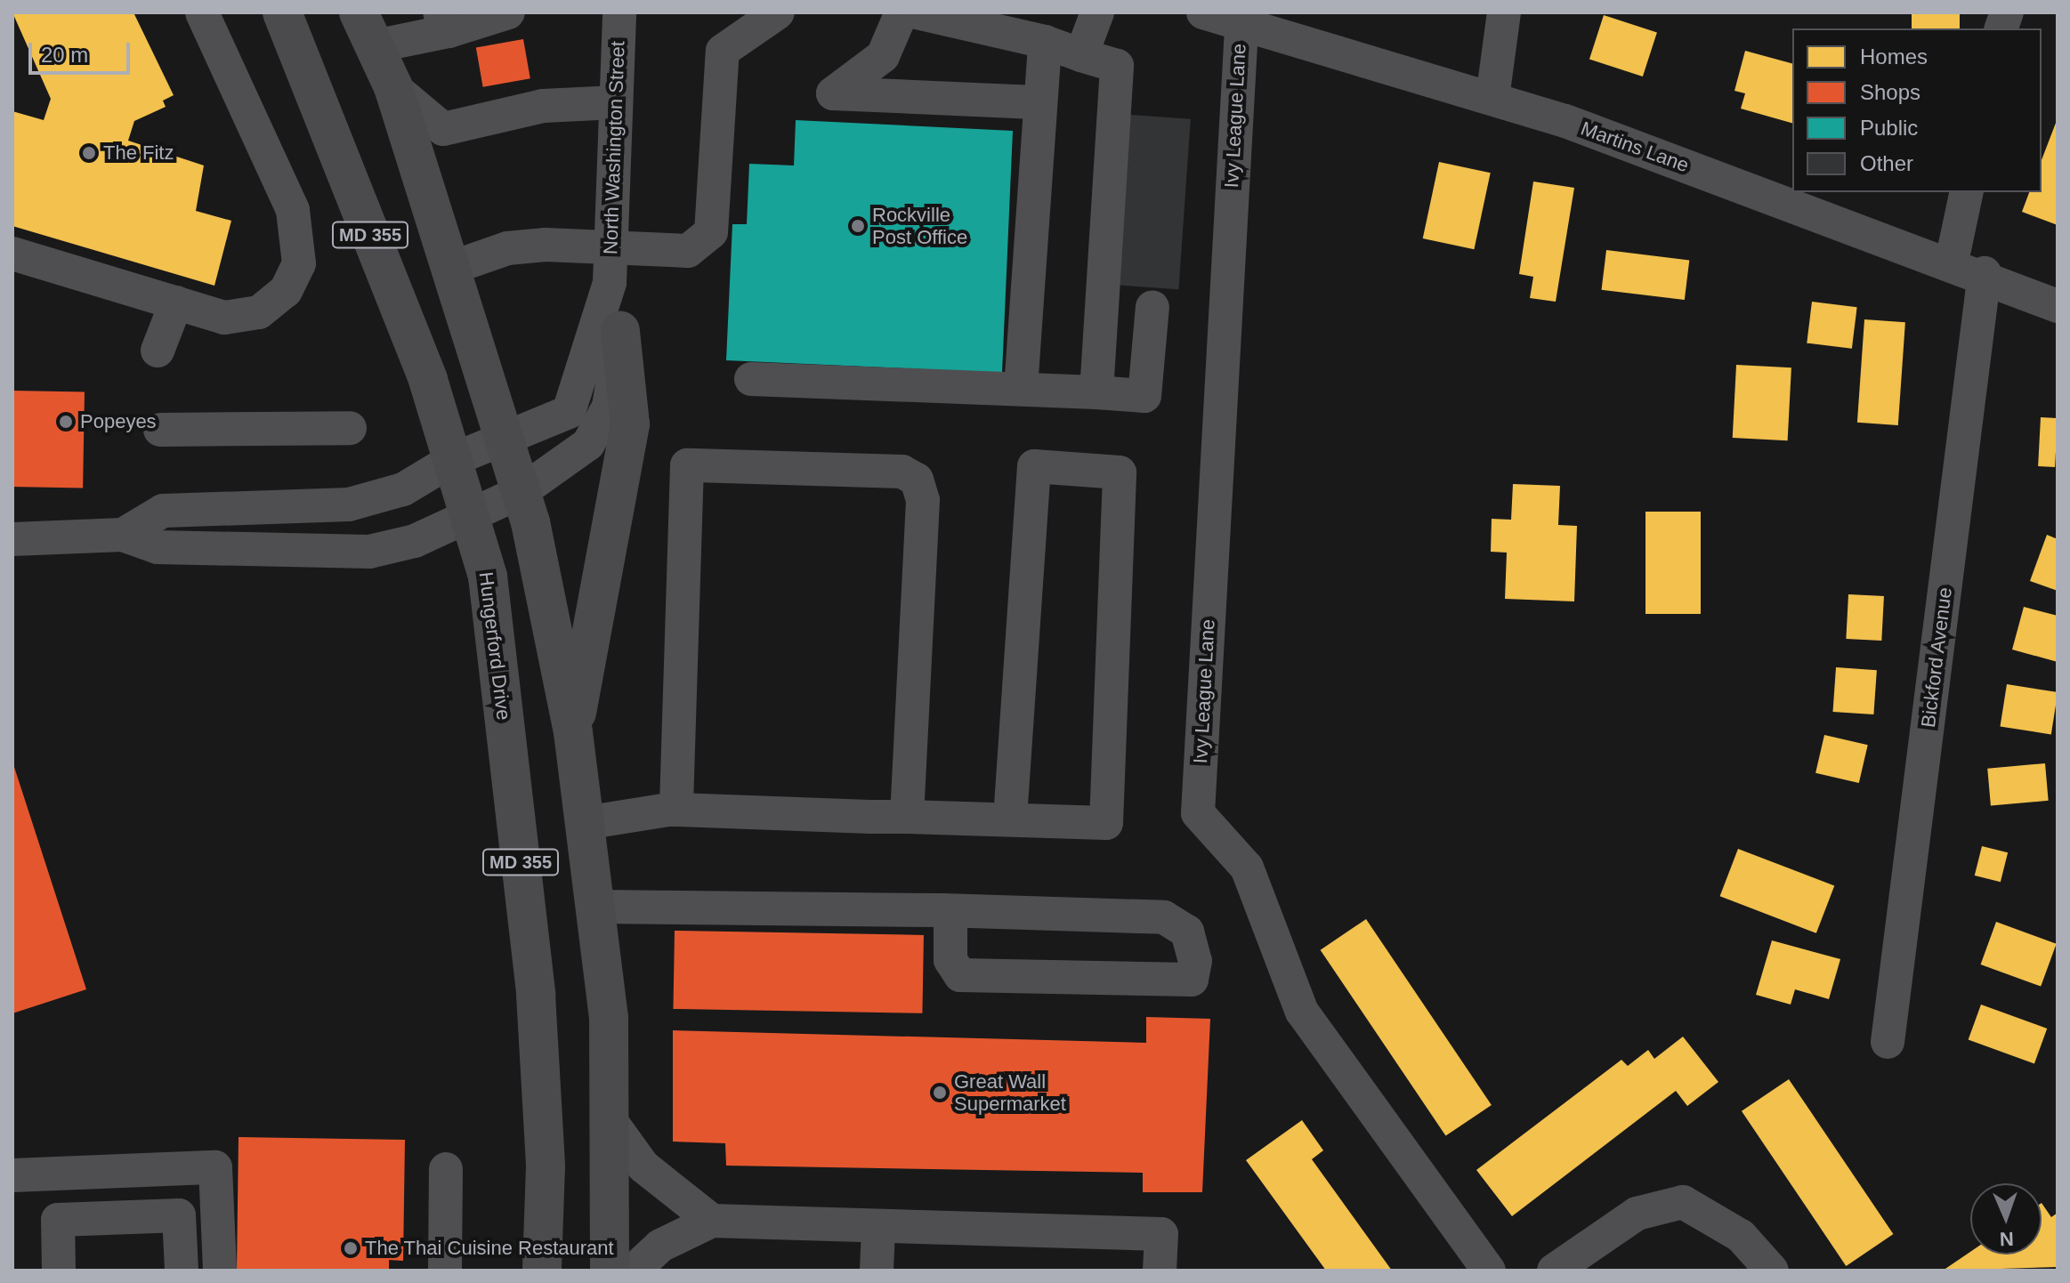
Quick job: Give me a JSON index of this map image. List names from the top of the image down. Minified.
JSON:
{"streets":{"main road":["MD 355","Hungerford Drive"],"street":["Ivy League Lane","Martins Lane","North Washington Street","Bickford Avenue"]},"crossings":[["Ivy League Lane","Martins Lane"],["Martins Lane","Bickford Avenue"],["North Washington Street","MD 355"],["North Washington Street","Hungerford Drive"]],"places":["The Fitz","Rockville Post Office","Popeyes","Great Wall Supermarket","The Thai Cuisine Restaurant"],"legend":["Homes","Shops","Public","Other"],"scale_bar":"20 m","north":"bottom"}
